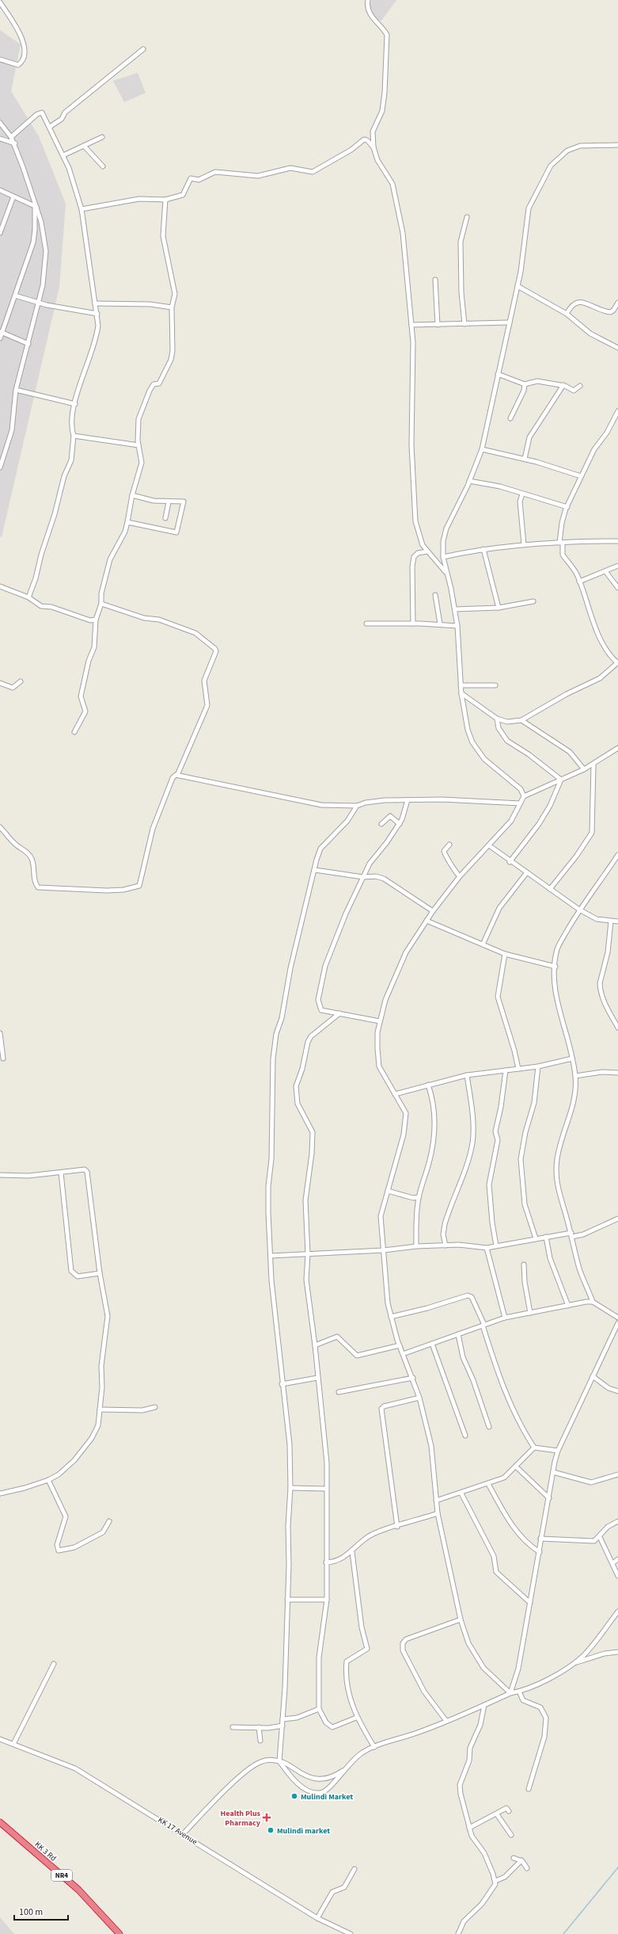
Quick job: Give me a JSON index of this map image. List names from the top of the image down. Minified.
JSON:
{"streets":{"highway":["KK 3 Rd","NR4"],"street":["KK 17 Avenue"]},"places":{"other":["Mulindi Market","Mulindi market"],"health":["Health Plus Pharmacy"]},"scale_bar":"100 m"}
